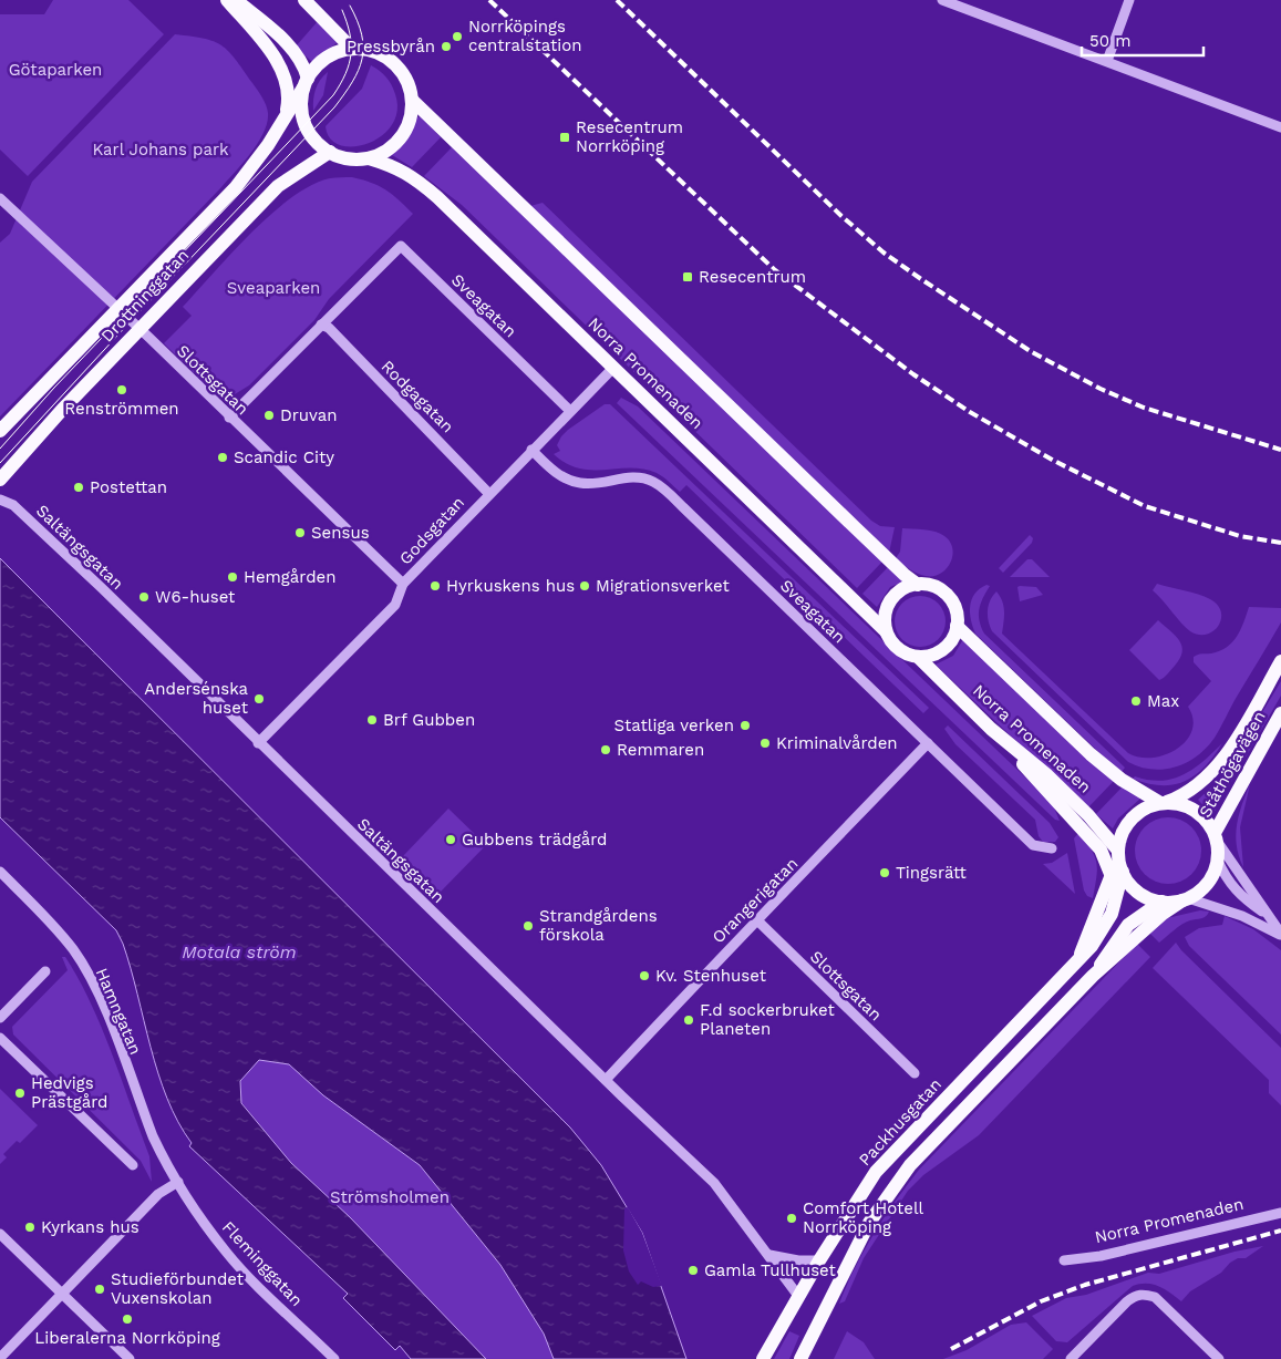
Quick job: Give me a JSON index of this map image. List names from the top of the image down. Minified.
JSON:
{"streets":{"main road":["Drottninggatan","Norra Promenaden","Ståthögavägen","Packhusgatan"],"street":["Sveagatan","Slottsgatan","Rodgagatan","Godsgatan","Saltängsgatan","Orangerigatan","Hamngatan","Fleminggatan"]},"crossings":[["Drottninggatan","Norra Promenaden"],["Drottninggatan","Slottsgatan"],["Sveagatan","Rodgagatan"],["Sveagatan","Godsgatan"],["Sveagatan","Orangerigatan"],["Norra Promenaden","Godsgatan"],["Norra Promenaden","Ståthögavägen"],["Norra Promenaden","Packhusgatan"],["Slottsgatan","Godsgatan"],["Slottsgatan","Orangerigatan"],["Rodgagatan","Godsgatan"],["Godsgatan","Saltängsgatan"],["Saltängsgatan","Orangerigatan"],["Saltängsgatan","Packhusgatan"],["Ståthögavägen","Packhusgatan"],["Hamngatan","Fleminggatan"]],"water":["Motala ström"],"parks":["Götaparken","Karl Johans park","Sveaparken","Strömsholmen"],"places":{"other":["Norrköpings centralstation","Pressbyrån","Renströmmen","Druvan","Scandic City","Postettan","Sensus","Hemgården","Hyrkuskens hus","Migrationsverket","W6-huset","Andersénska huset","Max","Brf Gubben","Statliga verken","Kriminalvården","Remmaren","Gubbens trädgård","Tingsrätt","Strandgårdens förskola","Kv. Stenhuset","F.d sockerbruket Planeten","Hedvigs Prästgård","Comfort Hotell Norrköping","Kyrkans hus","Gamla Tullhuset","Studieförbundet Vuxenskolan","Liberalerna Norrköping"],"transit":["Resecentrum Norrköping","Resecentrum"]},"scale_bar":"50 m"}
